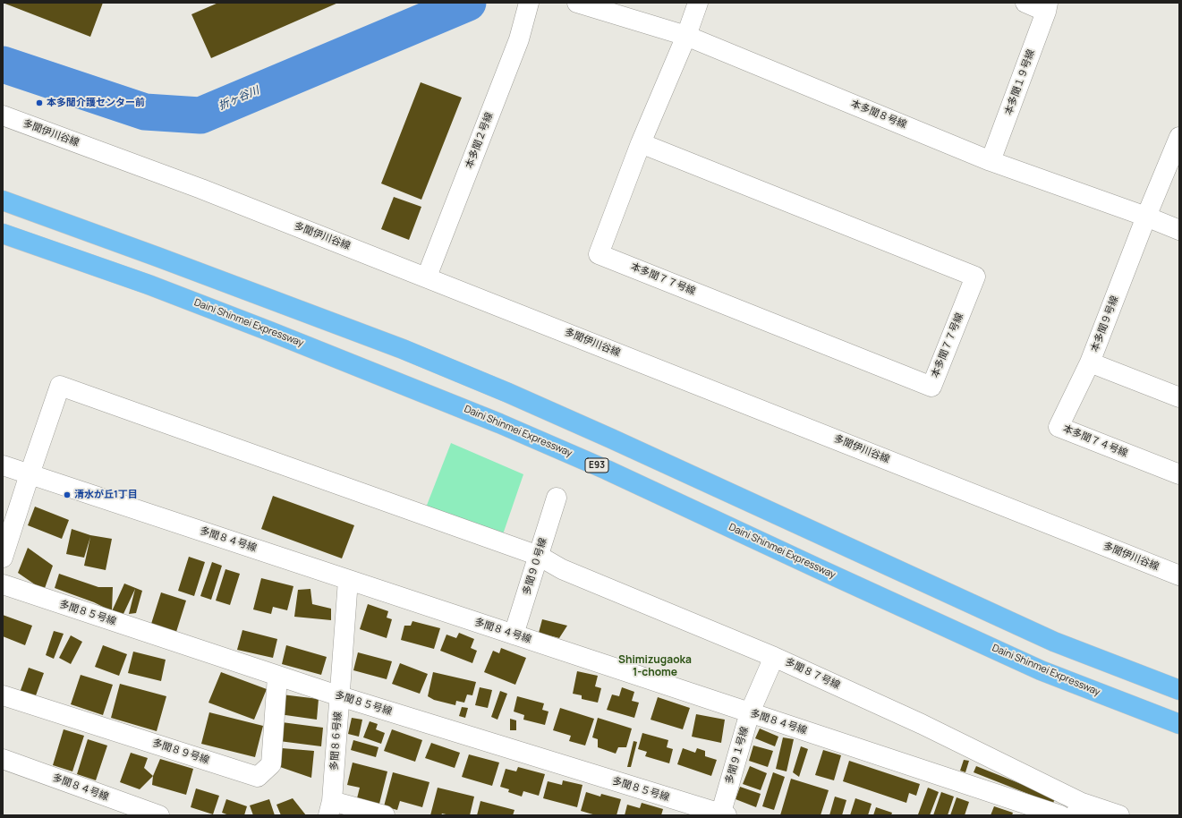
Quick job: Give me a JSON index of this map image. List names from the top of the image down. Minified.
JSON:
{"streets":{"highway":["Daini Shinmei Expressway","E93"],"street":["本多聞１９号線","本多聞８号線","多聞伊川谷線","本多聞２号線","本多聞７７号線","本多聞９号線","本多聞７４号線","多聞８４号線","多聞９０号線","多聞８５号線","多聞８７号線","多聞８６号線","多聞８９号線","多聞９１号線"]},"crossings":[["本多聞１９号線","本多聞８号線"],["本多聞８号線","本多聞７７号線"],["本多聞８号線","本多聞９号線"],["多聞伊川谷線","本多聞２号線"],["本多聞９号線","本多聞７４号線"],["多聞８４号線","多聞９０号線"],["多聞８４号線","多聞８７号線"],["多聞８４号線","多聞８６号線"],["多聞８４号線","多聞９１号線"],["多聞９０号線","多聞８７号線"],["多聞８５号線","多聞８６号線"],["多聞８５号線","多聞８９号線"],["多聞８５号線","多聞９１号線"],["多聞８７号線","多聞９１号線"]],"districts":["Shimizugaoka 1-chome"],"water":["折ヶ谷川"],"places":["本多聞介護センター前","清水が丘1丁目"]}
